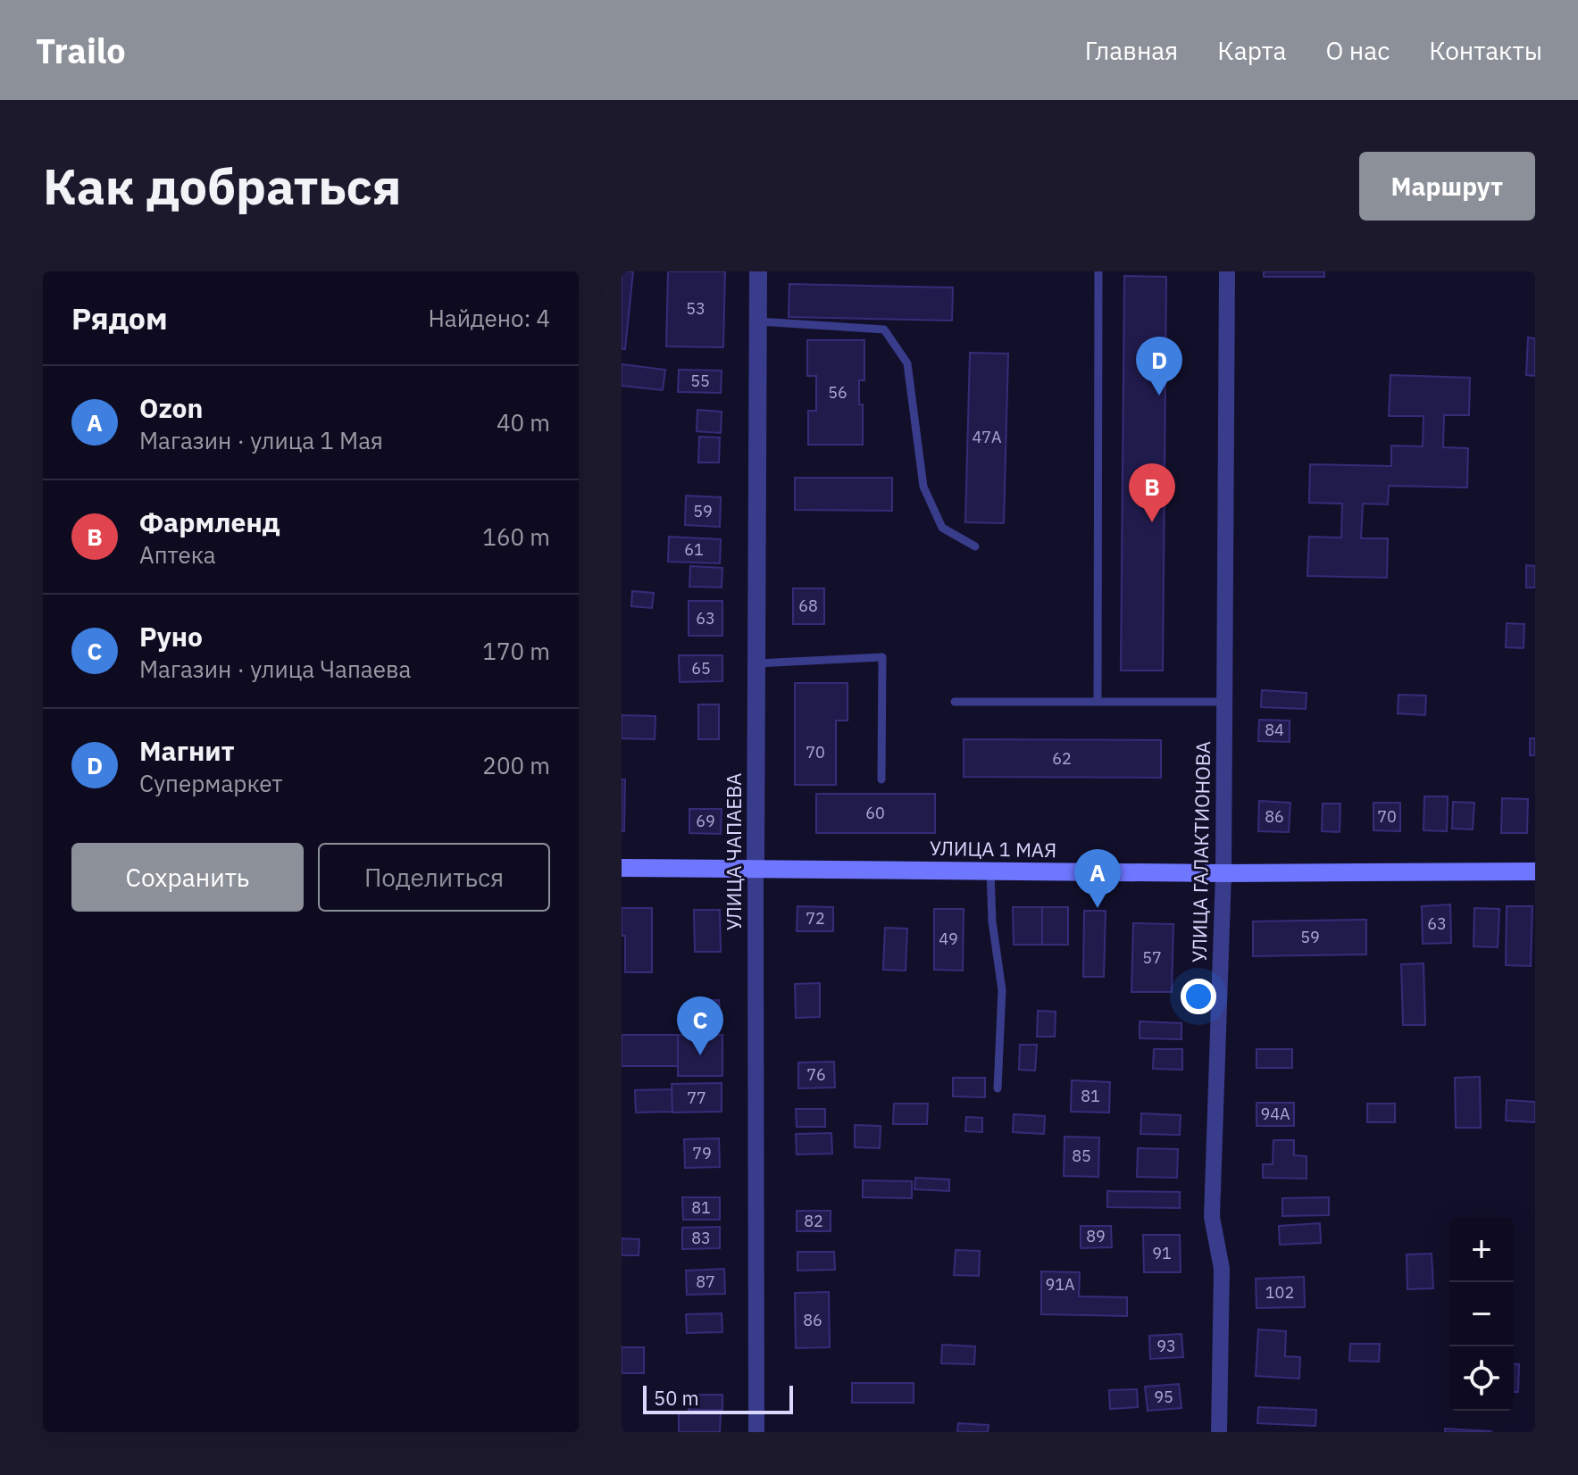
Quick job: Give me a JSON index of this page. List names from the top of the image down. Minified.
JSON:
{"streets":{"main road":["УЛИЦА 1 МАЯ"],"street":["УЛИЦА ЧАПАЕВА","УЛИЦА ГАЛАКТИОНОВА"]},"crossings":[["УЛИЦА 1 МАЯ","УЛИЦА ЧАПАЕВА"],["УЛИЦА 1 МАЯ","УЛИЦА ГАЛАКТИОНОВА"]],"house_numbers":["53","55","56","47А","59","61","68","63","65","84","70","62","60","86","70","69","72","63","59","49","57","76","81","77","94А","79","85","81","82","89","83","91","87","91А","102","86","93","95"],"scale_bar":"50 m","page":{"header":"Trailo","nav":["Главная","Карта","О нас","Контакты"],"buttons":["Маршрут",["Сохранить","Поделиться"]],"title":"Как добраться","heading":["Рядом","Найдено: 4"],"pins":["D","B","A","C"],"list":[{"mark":"A","name":"Ozon","note":"Магазин · улица 1 Мая","value":"40 m"},{"mark":"B","name":"Фармленд","note":"Аптека","value":"160 m"},{"mark":"C","name":"Руно","note":"Магазин · улица Чапаева","value":"170 m"},{"mark":"D","name":"Магнит","note":"Супермаркет","value":"200 m"}],"map_buttons":["+","−"],"scale":"50 m"}}
